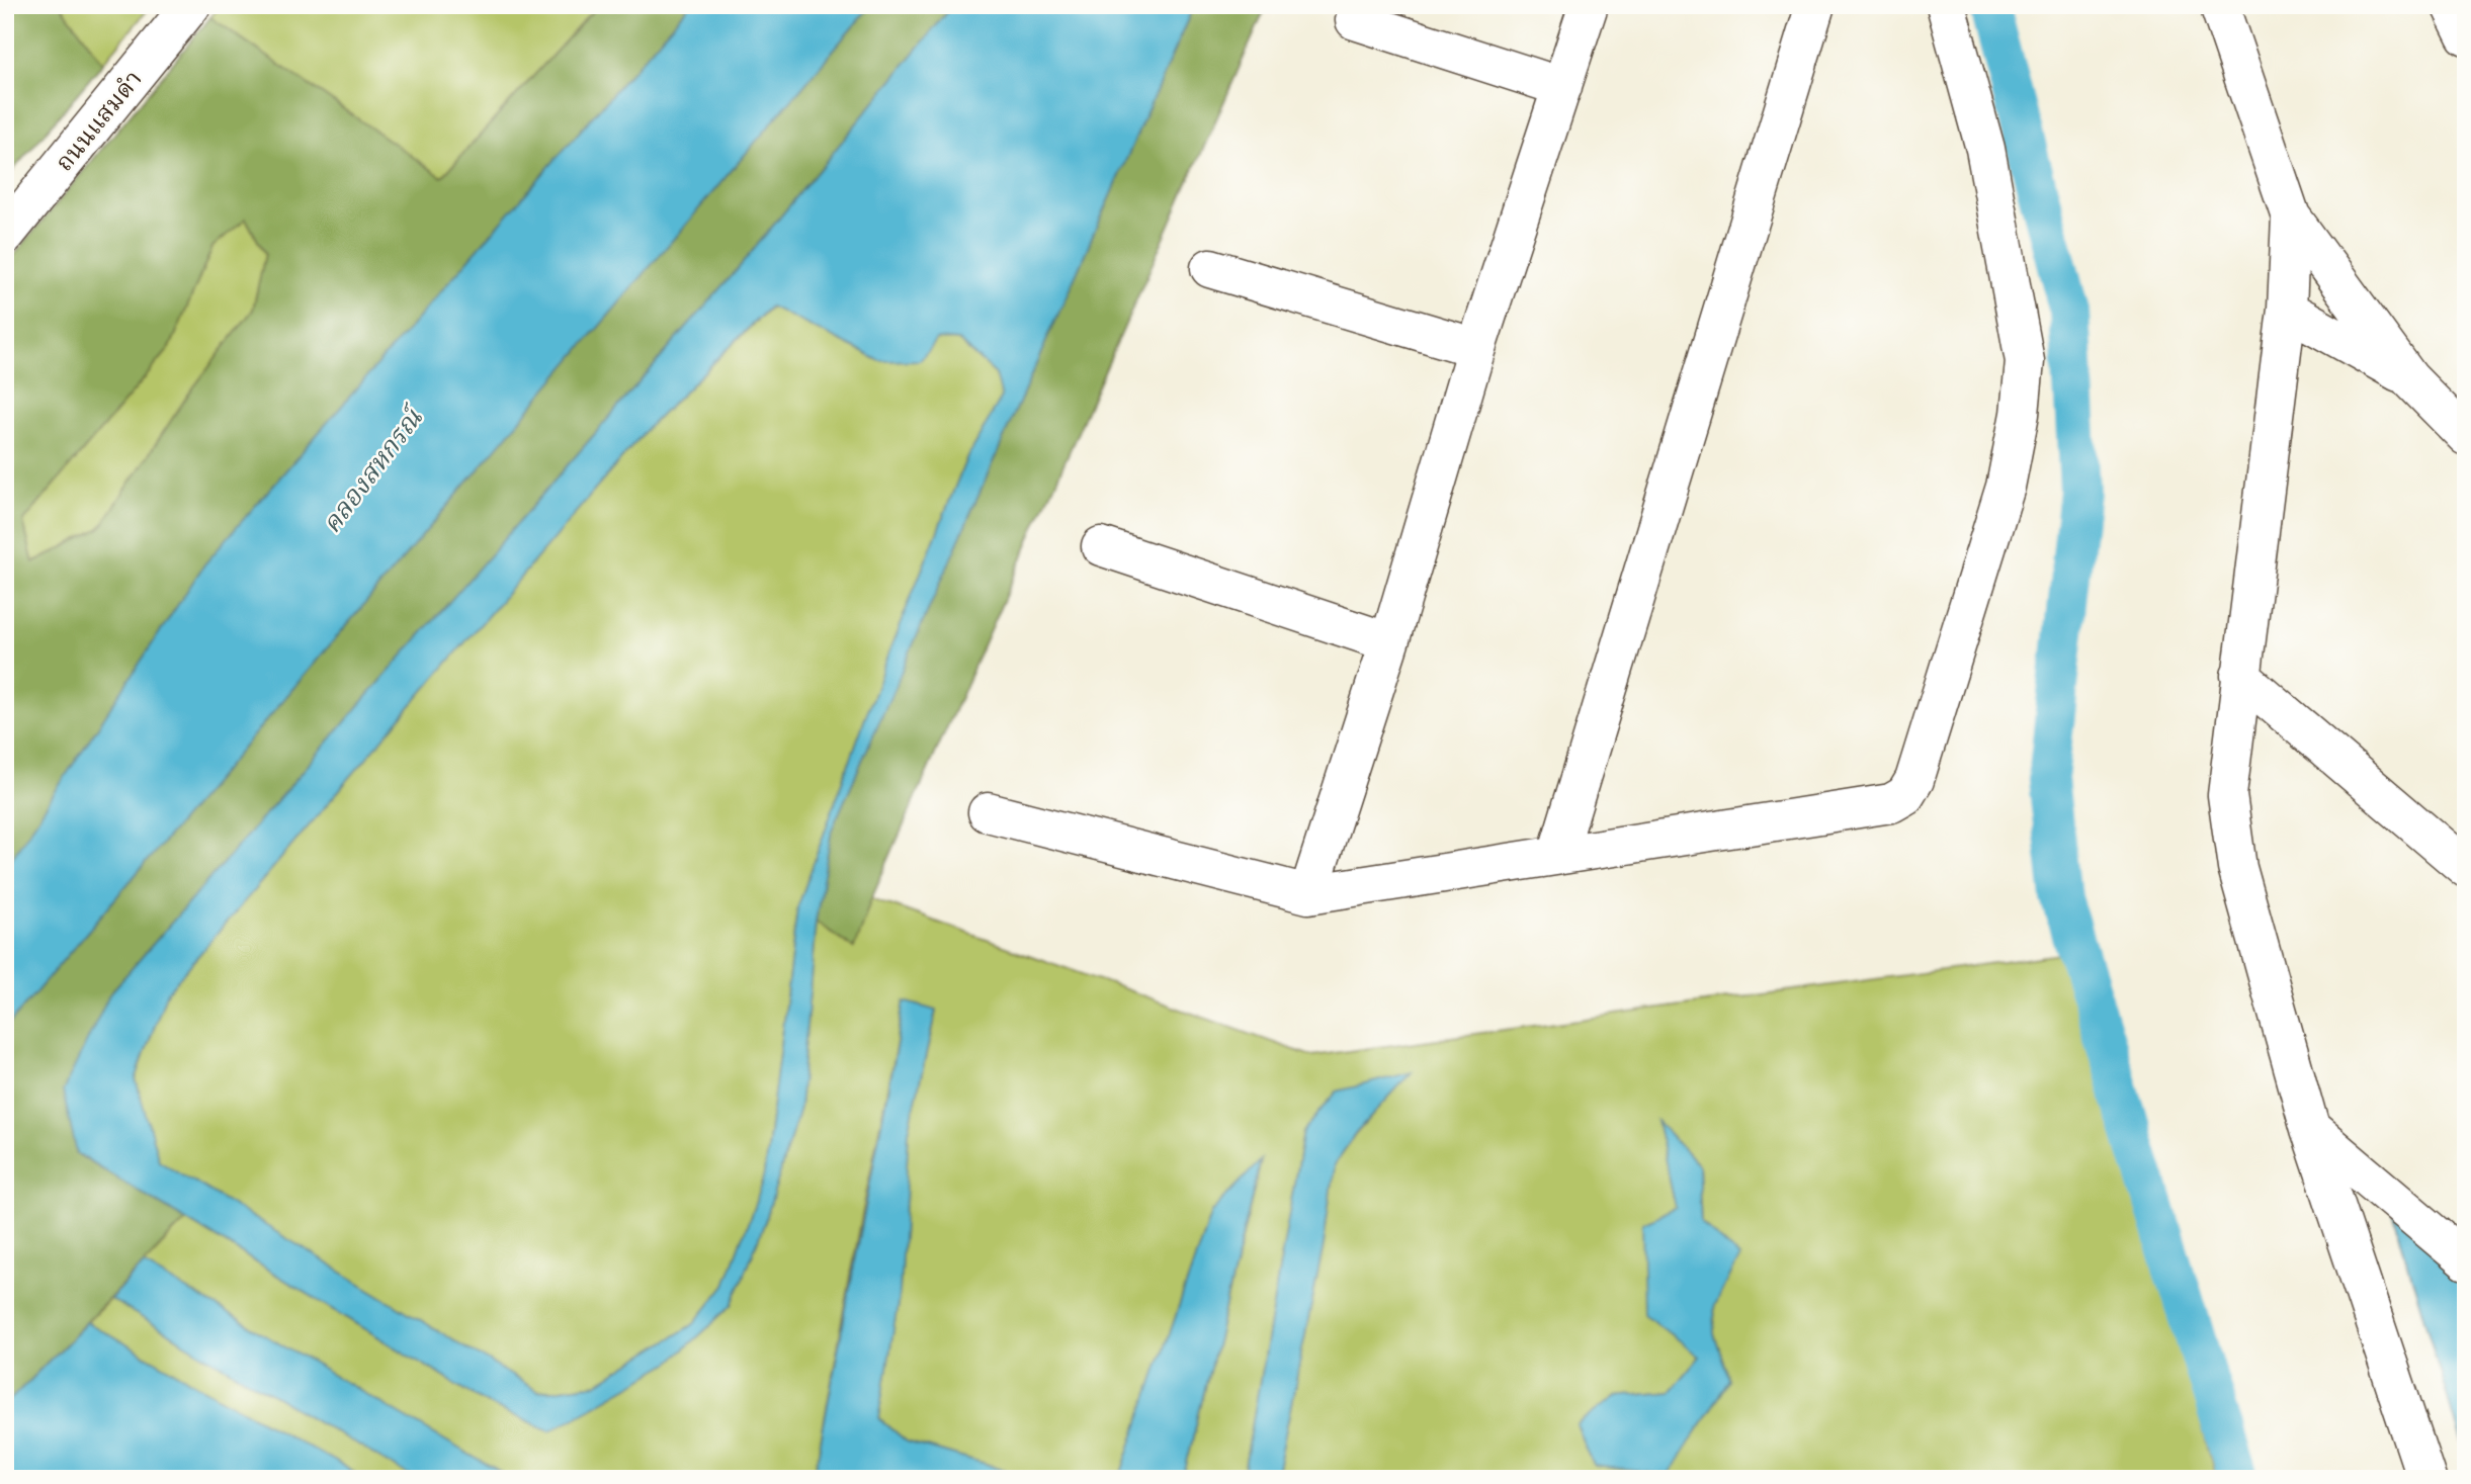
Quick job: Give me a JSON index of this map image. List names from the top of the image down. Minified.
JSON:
{"streets":{"street":["ถนนแสมดำ"]},"water":["คลองสหกรณ์"]}
